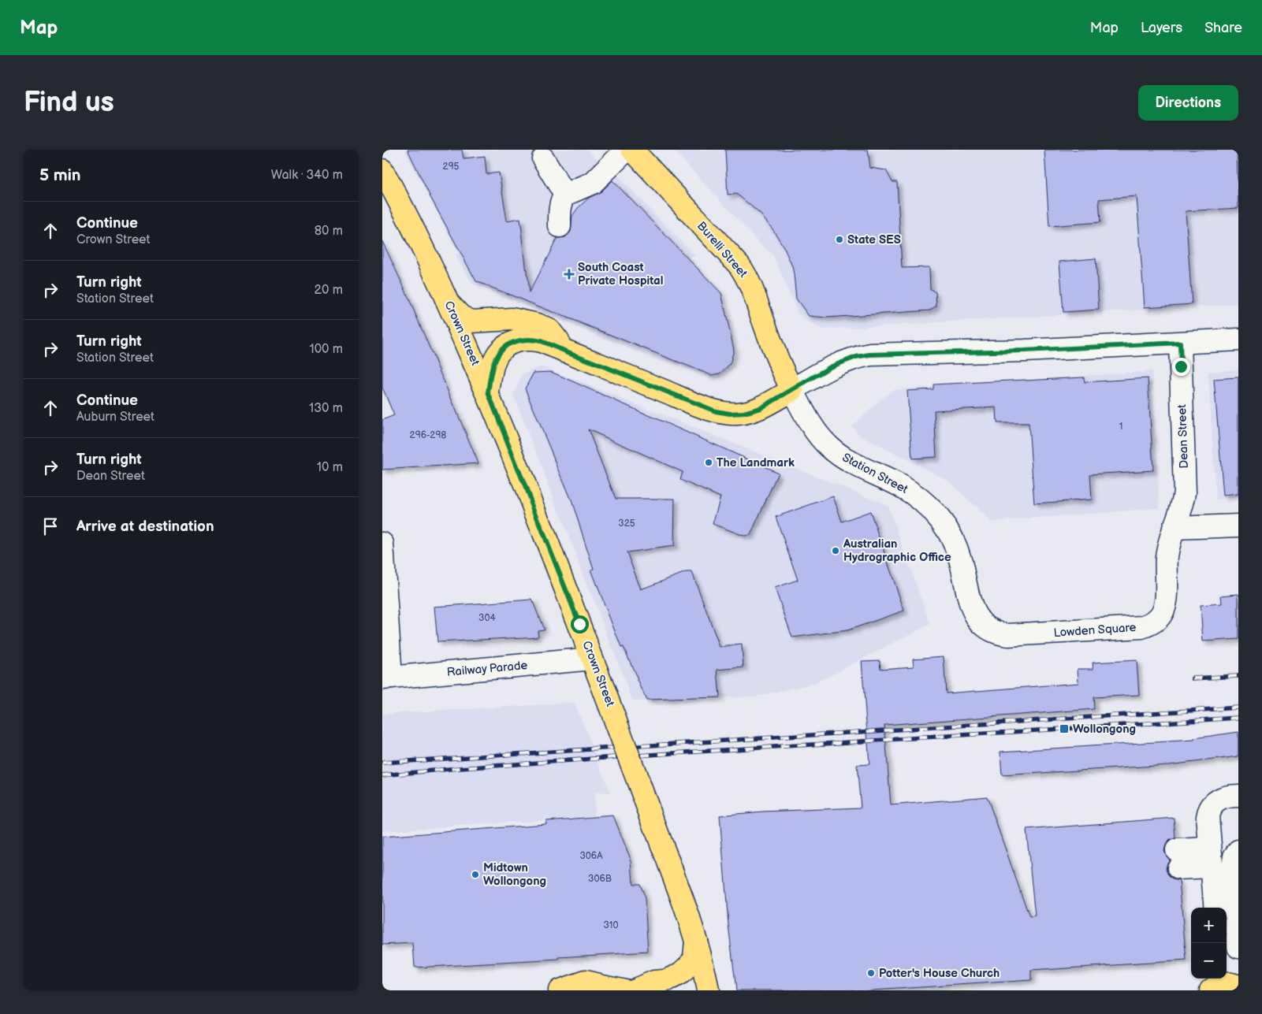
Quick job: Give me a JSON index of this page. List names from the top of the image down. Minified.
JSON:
{"streets":{"main road":["Burelli Street","Crown Street"],"street":["Dean Street","Station Street","Lowden Square","Railway Parade"]},"crossings":[["Burelli Street","Station Street"],["Crown Street","Railway Parade"],["Dean Street","Lowden Square"],["Station Street","Lowden Square"]],"places":{"other":["State SES","The Landmark","Australian Hydrographic Office","Midtown Wollongong","Potter's House Church"],"health":["South Coast Private Hospital"],"transit":["Wollongong"]},"house_numbers":["295","1","296-298","325","304","306A","306B","310"],"page":{"header":"Map","nav":["Map","Layers","Share"],"buttons":"Directions","title":"Find us","heading":["5 min","Walk · 340 m"],"list":[["Continue","Crown Street","80 m"],["Turn right","Station Street","20 m"],["Turn right","Station Street","100 m"],["Continue","Auburn Street","130 m"],["Turn right","Dean Street","10 m"],"Arrive at destination"],"map_buttons":["+","−"]}}
